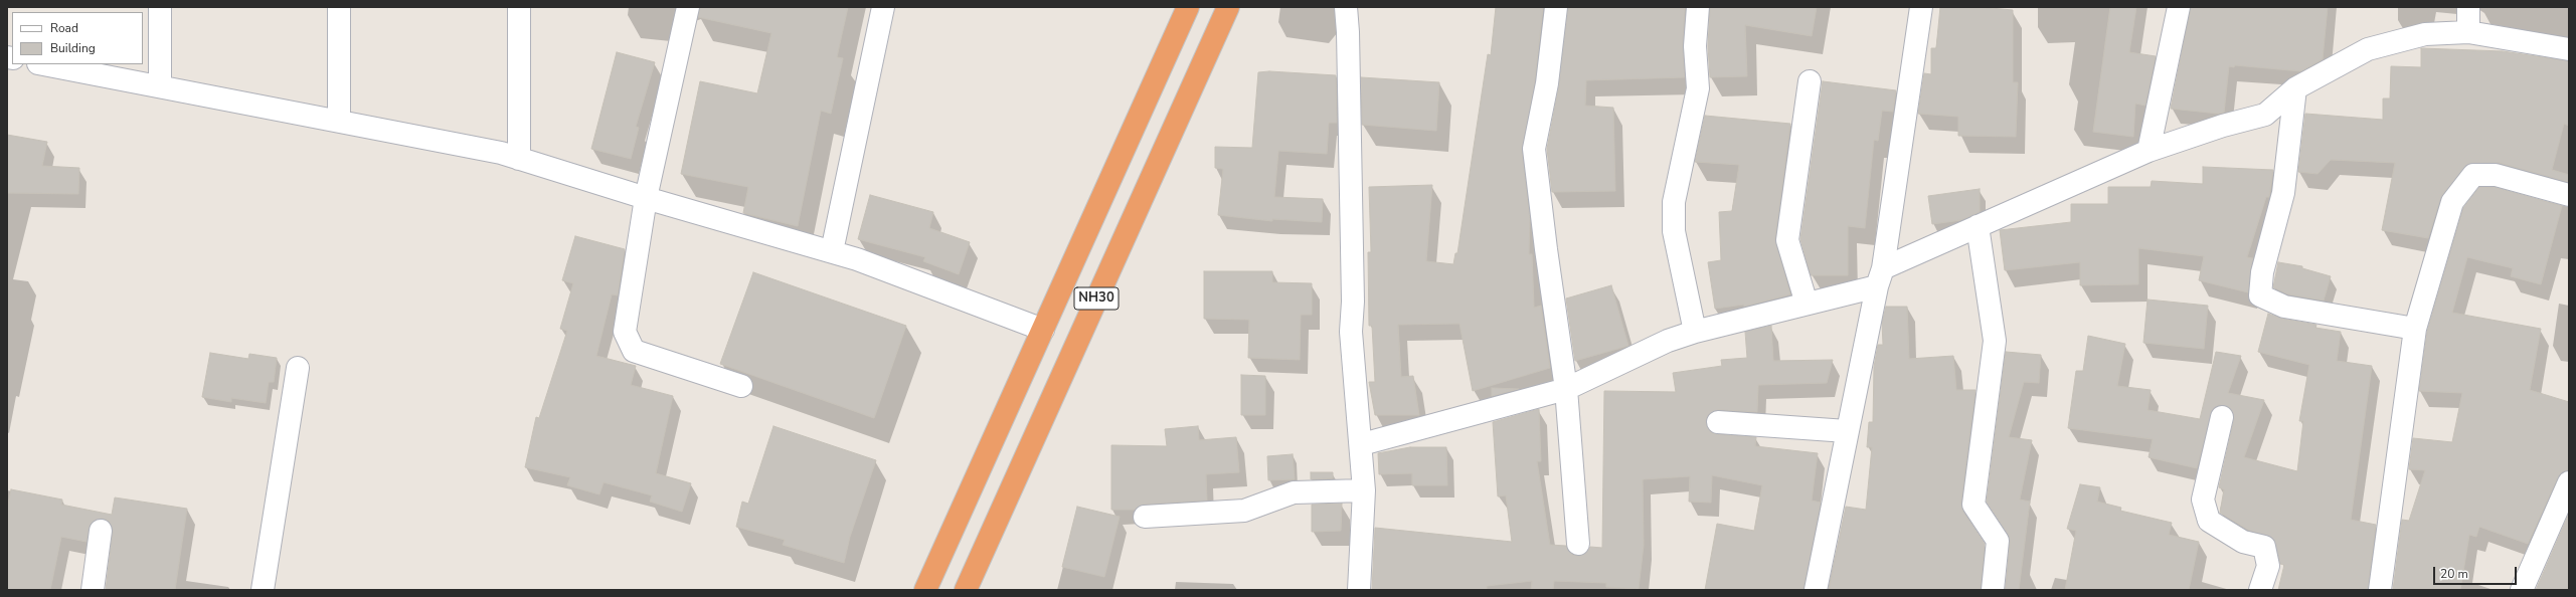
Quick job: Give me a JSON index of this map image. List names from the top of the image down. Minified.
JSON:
{"streets":{"highway":["NH30"]},"legend":["Road","Building"],"scale_bar":"20 m"}
